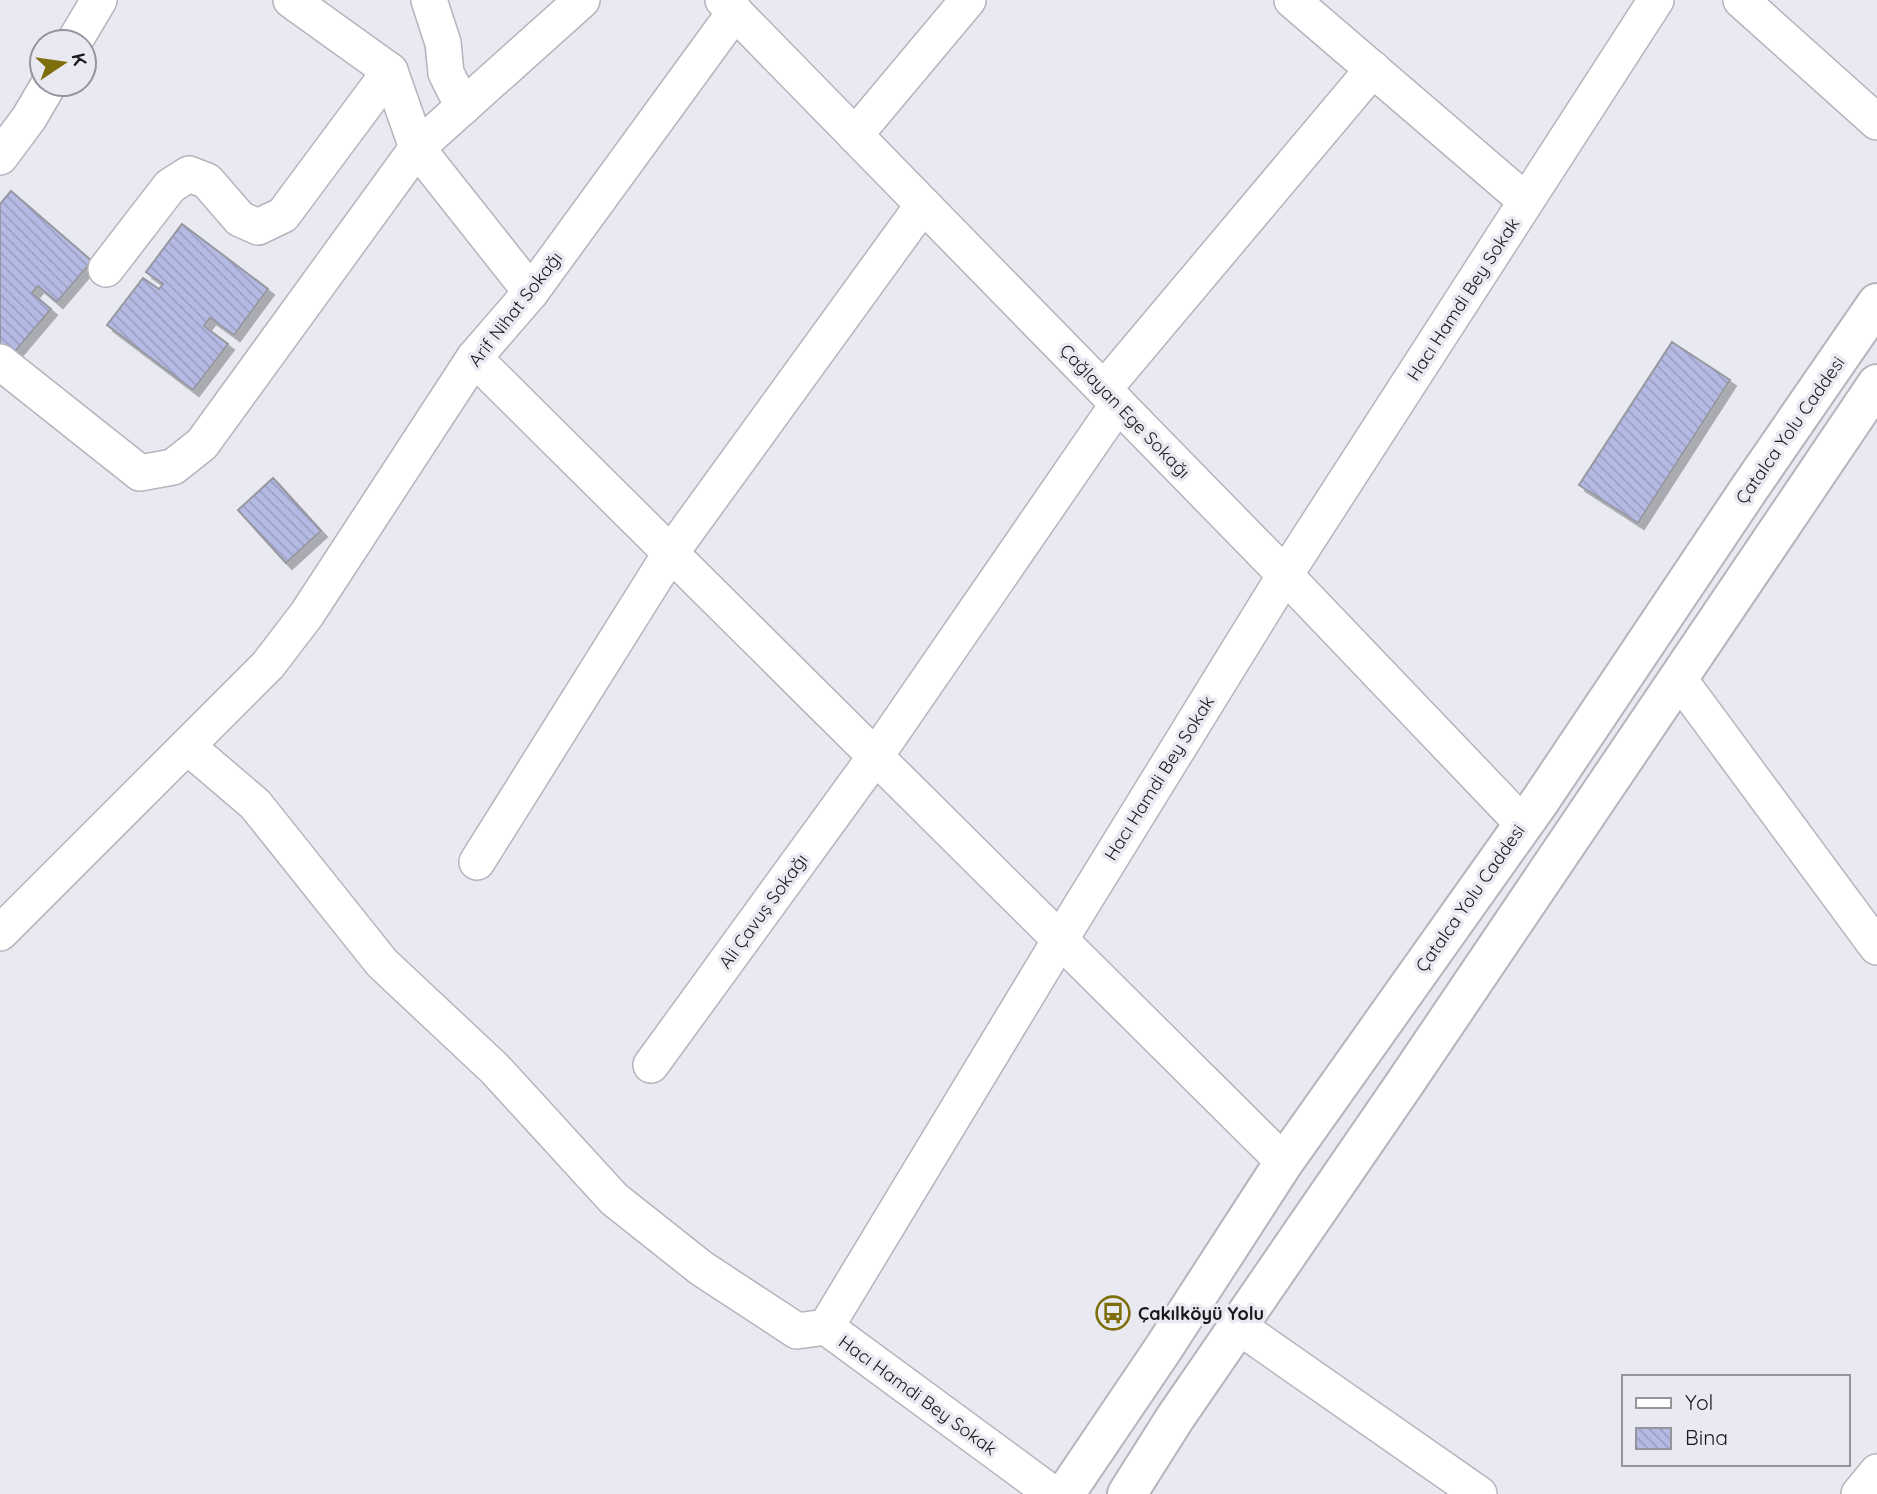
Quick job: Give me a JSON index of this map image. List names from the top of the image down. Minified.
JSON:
{"streets":{"main road":["Çatalca Yolu Caddesi"],"street":["Hacı Hamdi Bey Sokak","Arif Nihat Sokağı","Çağlayan Ege Sokağı","Ali Çavuş Sokağı"]},"crossings":[["Hacı Hamdi Bey Sokak","Çağlayan Ege Sokağı"],["Arif Nihat Sokağı","Çağlayan Ege Sokağı"],["Çağlayan Ege Sokağı","Çatalca Yolu Caddesi"],["Çağlayan Ege Sokağı","Ali Çavuş Sokağı"]],"places":{"bus stop":["Çakılköyü Yolu"]},"legend":["Yol","Bina"],"north":"right"}
